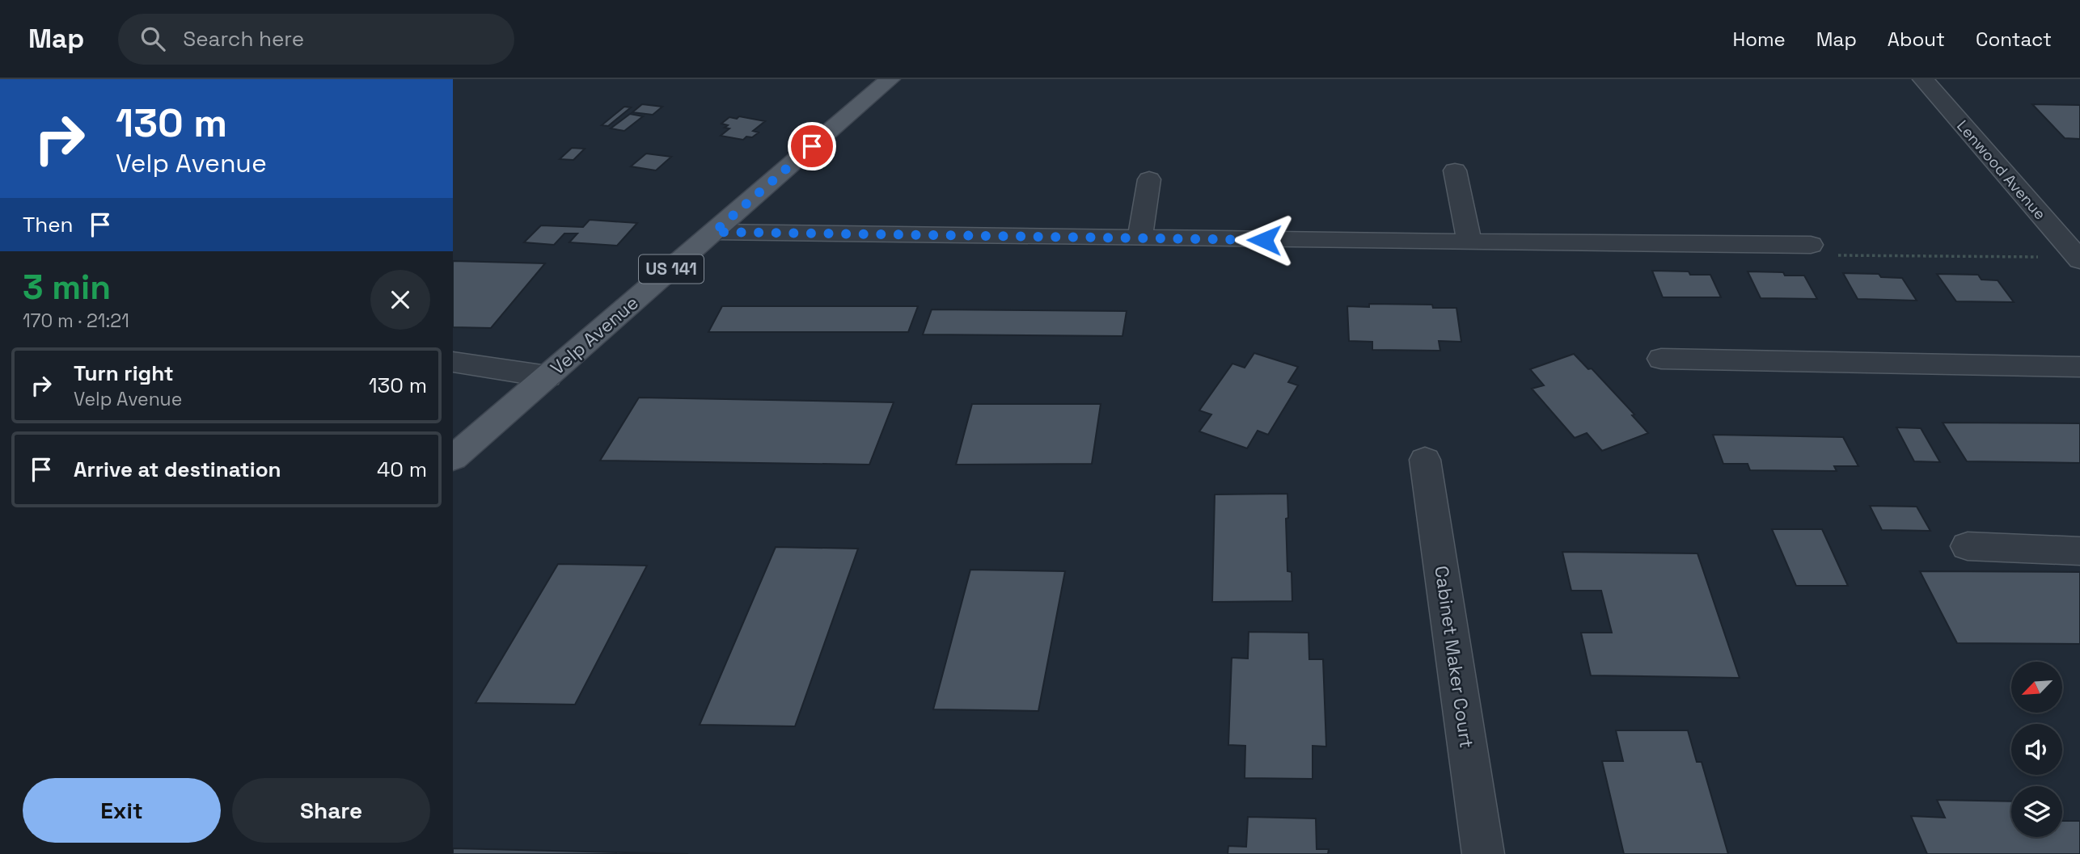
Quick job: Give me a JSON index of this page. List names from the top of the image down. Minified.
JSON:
{"streets":{"main road":["US 141","Velp Avenue"],"street":["Lenwood Avenue","Cabinet Maker Court"]},"north":"bottom left","page":{"header":"Map","search":"Search here","nav":["Home","Map","About","Contact"],"turn":["130 m","Velp Avenue"],"then":"Then","heading":["3 min","170 m · 21:21"],"list":[{"name":"Turn right","note":"Velp Avenue","value":"130 m"},{"name":"Arrive at destination","value":"40 m"}],"buttons":["Exit","Share"]}}
